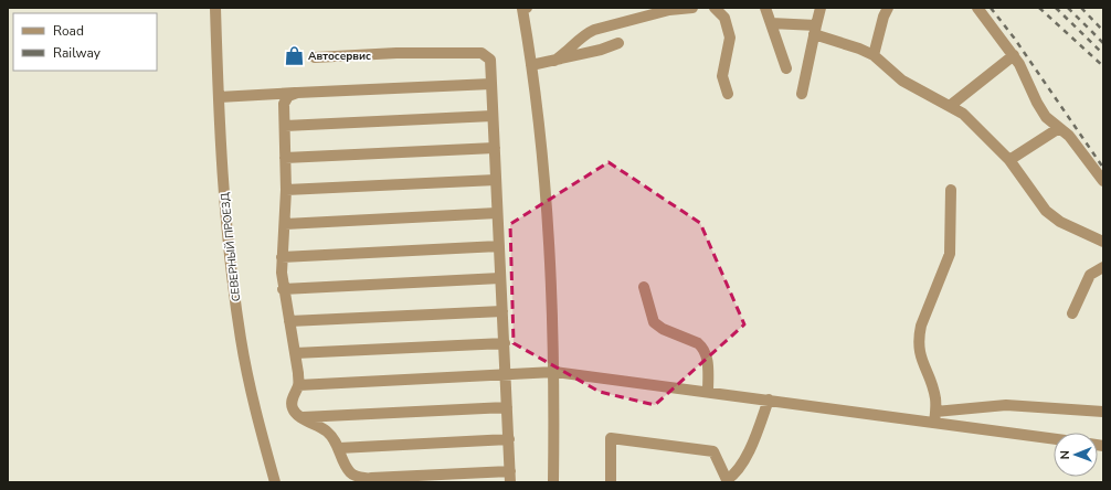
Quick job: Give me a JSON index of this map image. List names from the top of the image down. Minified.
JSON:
{"streets":{"street":["СЕВЕРНЫЙ ПРОЕЗД"]},"places":{"shop":["Автосервис"]},"legend":["Road","Railway"],"north":"left"}
